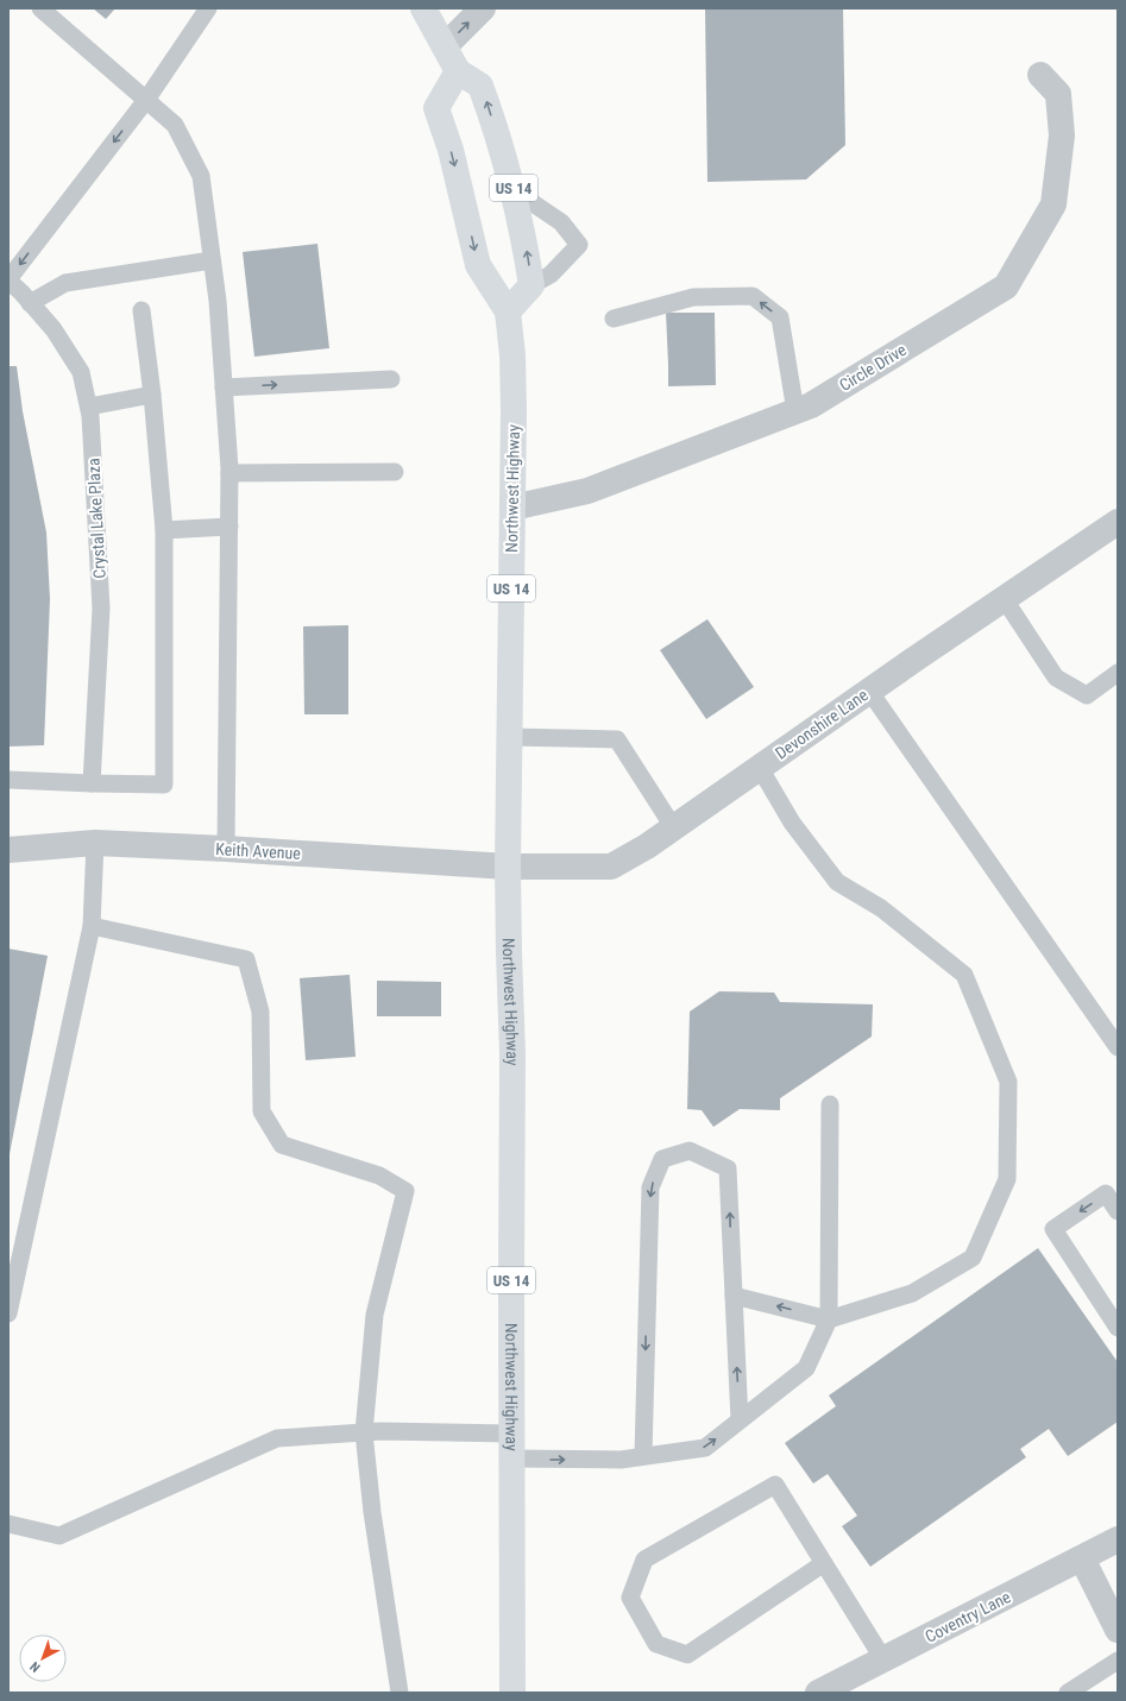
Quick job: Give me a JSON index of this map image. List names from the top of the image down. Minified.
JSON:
{"streets":{"main road":["US 14","Northwest Highway"],"street":["Circle Drive","Devonshire Lane","Keith Avenue","Coventry Lane"],"lane":["Crystal Lake Plaza"]},"crossings":[["US 14","Northwest Highway"],["Circle Drive","Northwest Highway"],["Northwest Highway","Devonshire Lane"],["Northwest Highway","Keith Avenue"],["Devonshire Lane","Keith Avenue"]],"north":"bottom left"}
